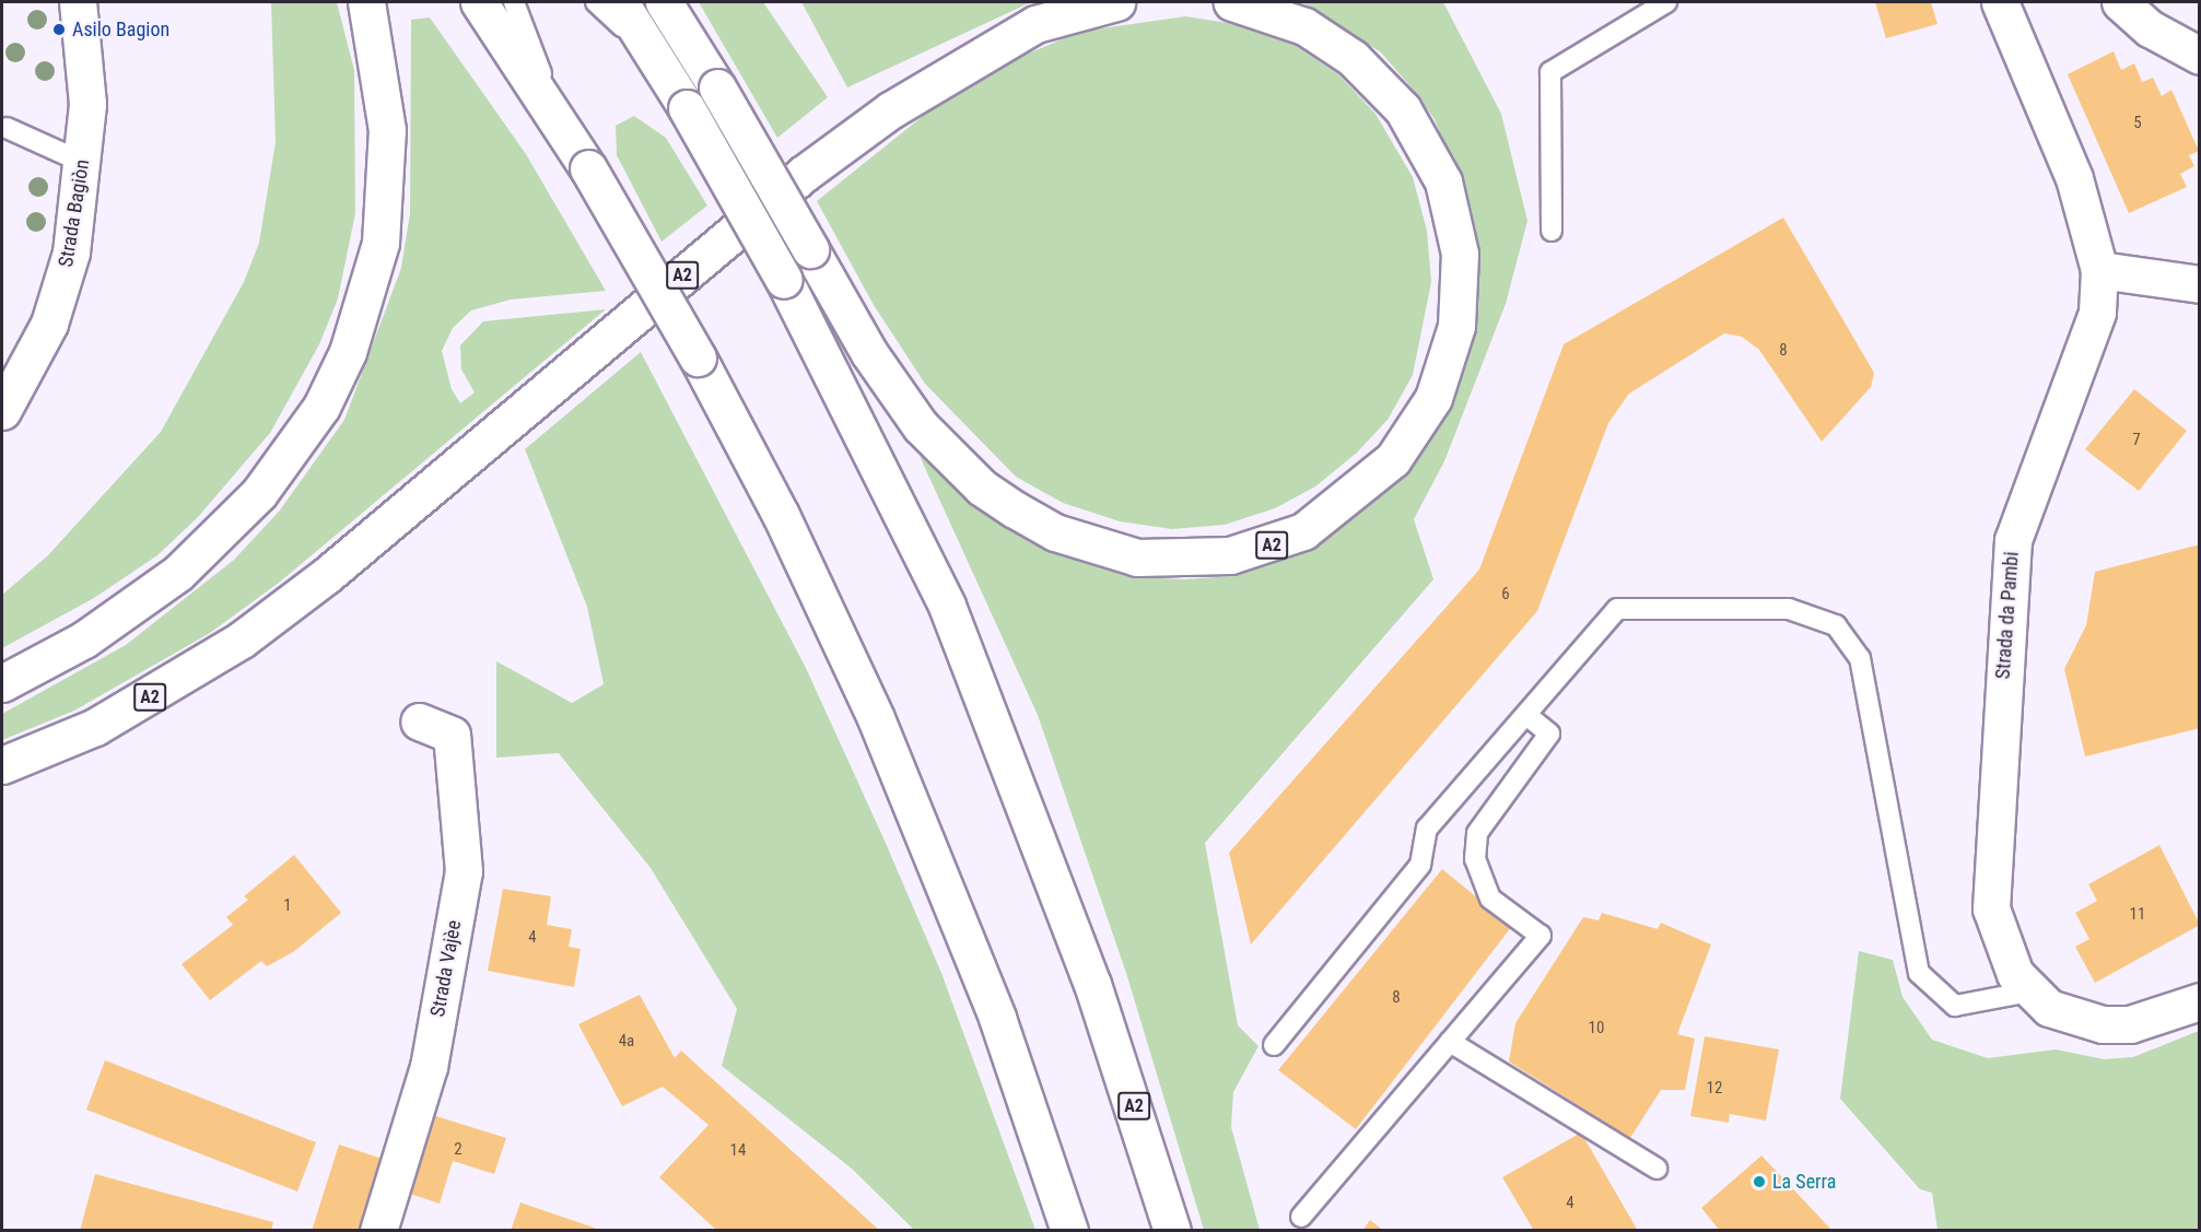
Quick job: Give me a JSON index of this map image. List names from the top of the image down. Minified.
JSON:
{"streets":{"main road":["Strada Bagiòn","A2","Strada da Pambi","Strada Vajèe"]},"places":["Asilo Bagion","La Serra"],"house_numbers":["5","8","7","6","1","11","4","8","10","4a","12","2","14","4"]}
